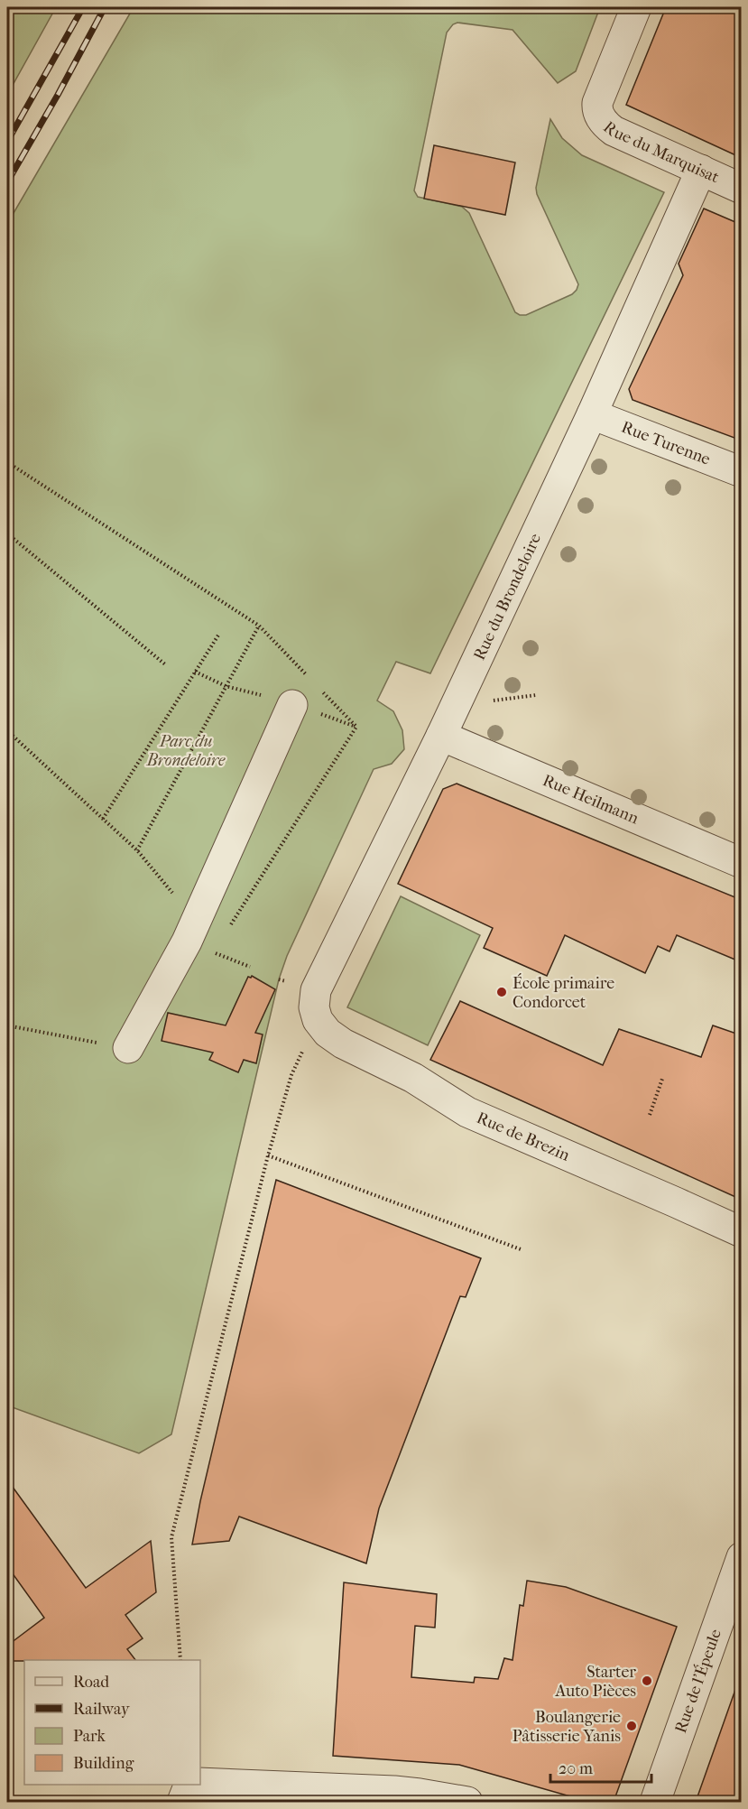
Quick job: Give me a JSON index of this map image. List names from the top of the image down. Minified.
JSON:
{"streets":{"street":["Rue du Marquisat","Rue Turenne","Rue du Brondeloire","Rue Heilmann","Rue de Brezin","Rue de l'Épeule"]},"crossings":[["Rue du Marquisat","Rue du Brondeloire"],["Rue Turenne","Rue du Brondeloire"],["Rue du Brondeloire","Rue Heilmann"],["Rue du Brondeloire","Rue de Brezin"]],"parks":["Parc du Brondeloire"],"places":["École primaire Condorcet","Starter Auto Pièces","Boulangerie Pâtisserie Yanis"],"legend":["Road","Railway","Park","Building"],"scale_bar":"20 m"}
